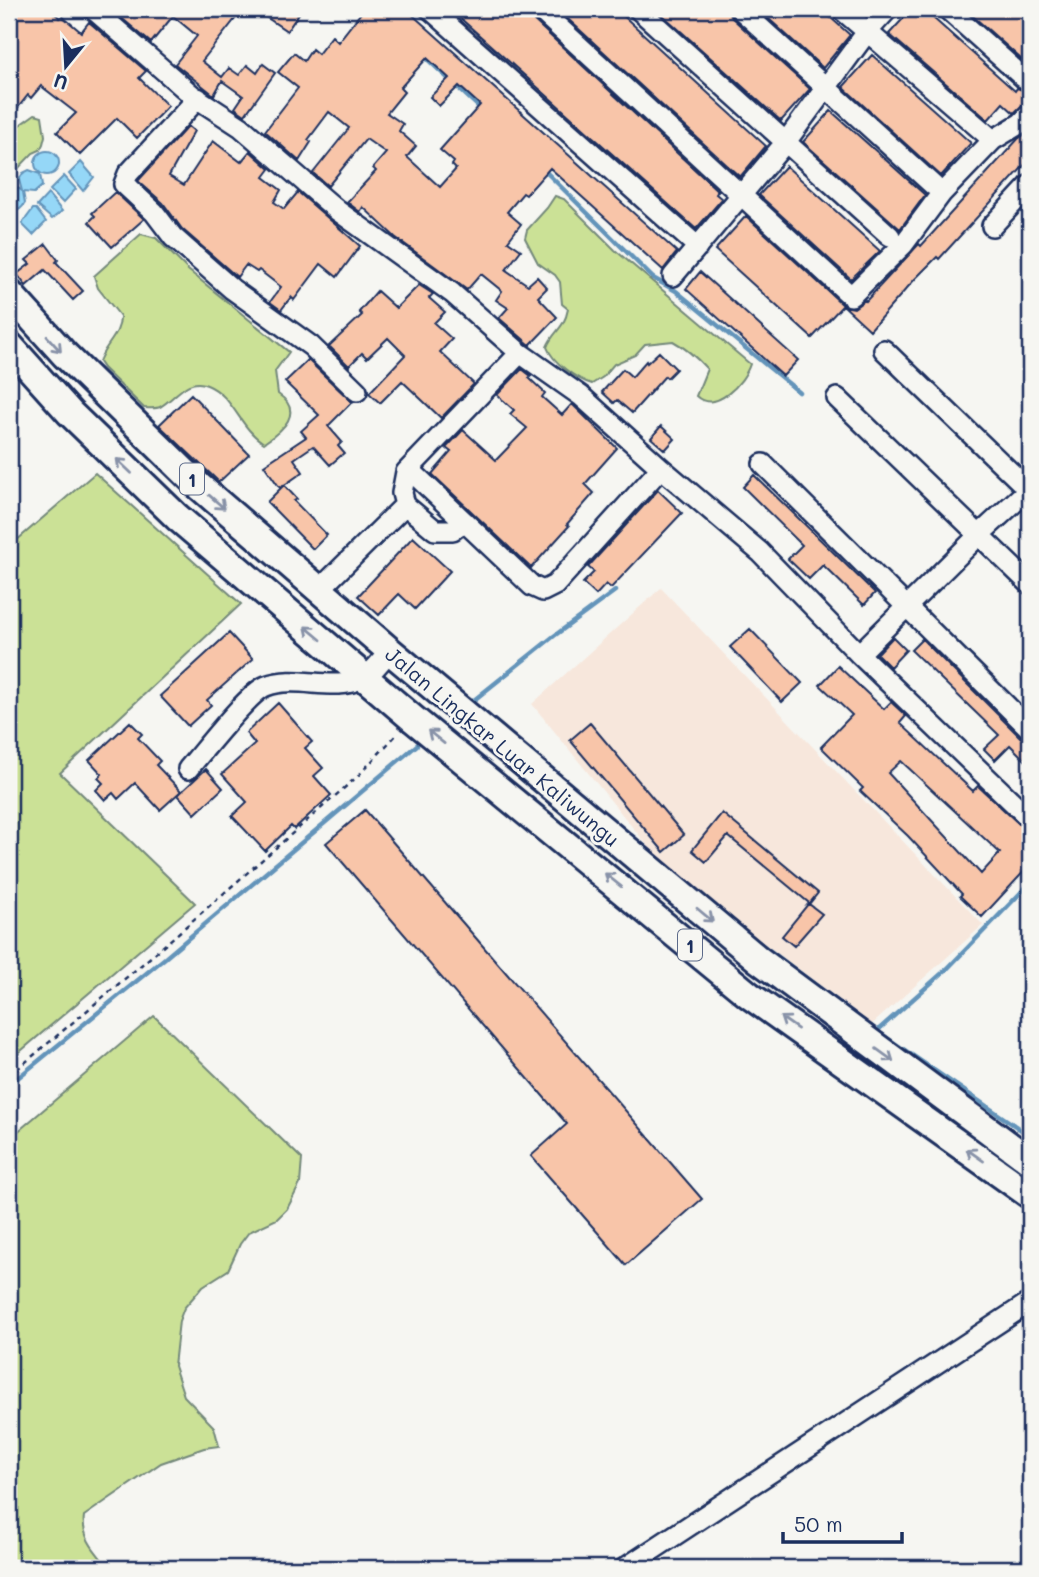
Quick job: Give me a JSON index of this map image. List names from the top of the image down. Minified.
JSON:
{"streets":{"highway":["1","Jalan Lingkar Luar Kaliwungu"]},"scale_bar":"50 m","north":"bottom"}
